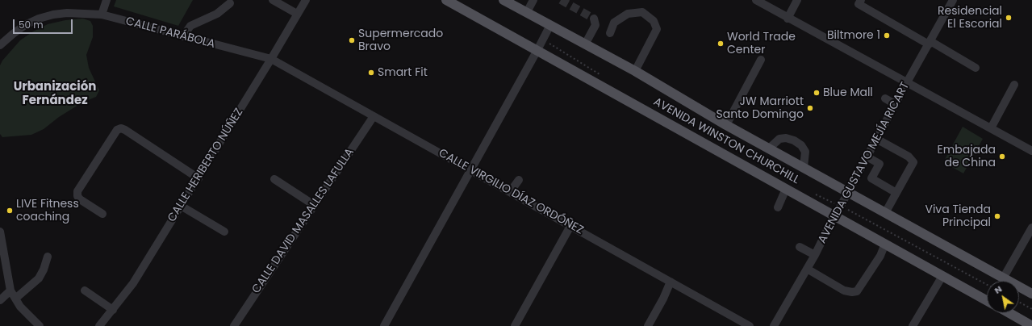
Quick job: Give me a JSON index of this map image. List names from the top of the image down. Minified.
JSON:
{"streets":{"main road":["AVENIDA WINSTON CHURCHILL"],"street":["CALLE PARÁBOLA","AVENIDA GUSTAVO MEJÍA RICART","CALLE HERIBERTO NÚÑEZ","CALLE VIRGILIO DÍAZ ORDÓÑEZ","CALLE DAVID MASALLES LAFULLA"]},"crossings":[["CALLE PARÁBOLA","CALLE HERIBERTO NÚÑEZ"],["CALLE PARÁBOLA","CALLE VIRGILIO DÍAZ ORDÓÑEZ"],["AVENIDA WINSTON CHURCHILL","AVENIDA GUSTAVO MEJÍA RICART"],["CALLE HERIBERTO NÚÑEZ","CALLE VIRGILIO DÍAZ ORDÓÑEZ"],["CALLE VIRGILIO DÍAZ ORDÓÑEZ","CALLE DAVID MASALLES LAFULLA"]],"districts":["Urbanización Fernández"],"places":["Residencial El Escorial","Biltmore 1","Supermercado Bravo","World Trade Center","Smart Fit","Blue Mall","JW Marriott Santo Domingo","Embajada de China","LIVE Fitness coaching","Viva Tienda Principal"],"scale_bar":"50 m","north":"top left"}
